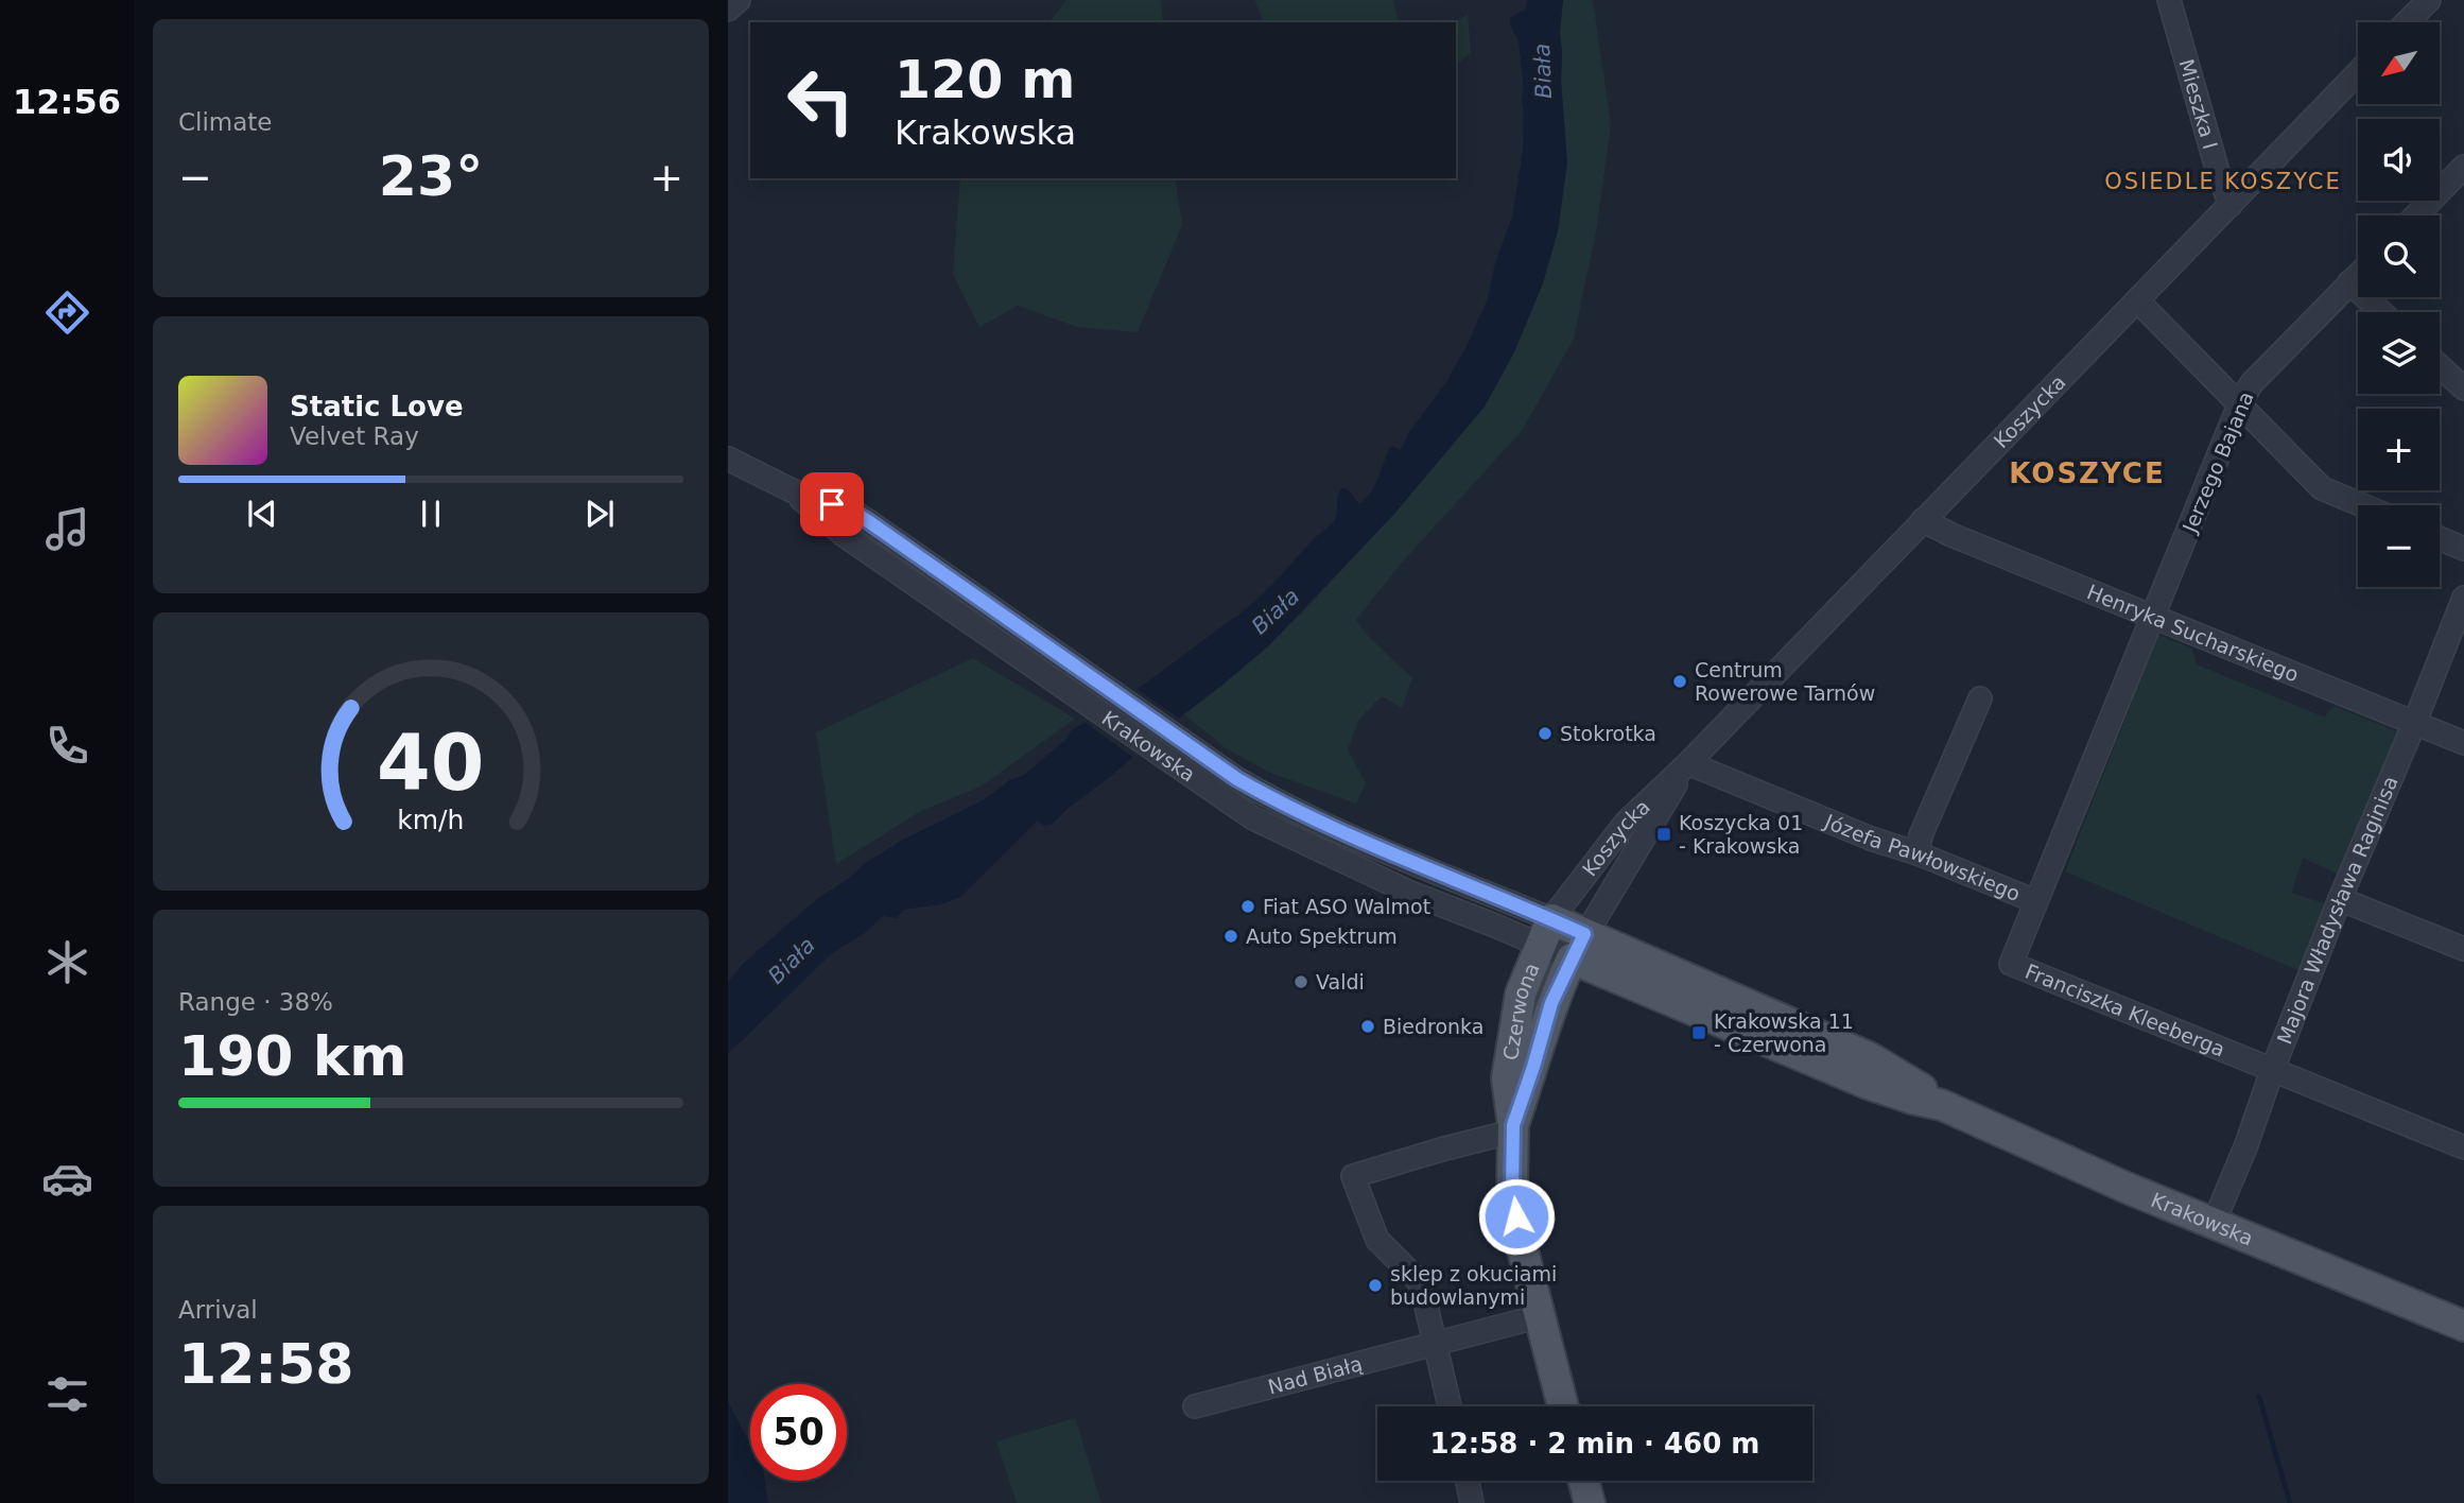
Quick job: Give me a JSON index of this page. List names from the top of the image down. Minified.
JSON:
{"streets":{"main road":["Krakowska","Czerwona"],"street":["Mieszka I","Koszycka","Jerzego Bajana","Henryka Sucharskiego","Józefa Pawłowskiego","Majora Władysława Raginisa","Franciszka Kleeberga","Nad Białą"]},"crossings":[["Mieszka I","Koszycka"],["Koszycka","Henryka Sucharskiego"],["Koszycka","Krakowska"],["Koszycka","Józefa Pawłowskiego"],["Koszycka","Czerwona"],["Jerzego Bajana","Henryka Sucharskiego"],["Jerzego Bajana","Franciszka Kleeberga"],["Henryka Sucharskiego","Majora Władysława Raginisa"],["Henryka Sucharskiego","Franciszka Kleeberga"],["Krakowska","Majora Władysława Raginisa"],["Krakowska","Czerwona"],["Józefa Pawłowskiego","Franciszka Kleeberga"],["Majora Władysława Raginisa","Franciszka Kleeberga"],["Czerwona","Nad Białą"]],"districts":["OSIEDLE KOSZYCE","KOSZYCE"],"water":["Biała"],"places":{"other":["Centrum Rowerowe Tarnów","Stokrotka","Fiat ASO Walmot","Auto Spektrum","Valdi","Biedronka","sklep z okuciami budowlanymi"],"transit":["Koszycka 01 - Krakowska","Krakowska 11 - Czerwona"]},"north":"bottom left","page":{"tabs":"12:56","tile":["Climate",["Range · 38%","190 km"],["Arrival","12:58"]],"map_buttons":["+","−"],"turn":["120 m","Krakowska"],"heat":["−","23°","+"],"song":["Static Love","Velvet Ray"],"limit":"50","trip":"12:58 · 2 min · 460 m","gauge":["40","km/h"]}}
